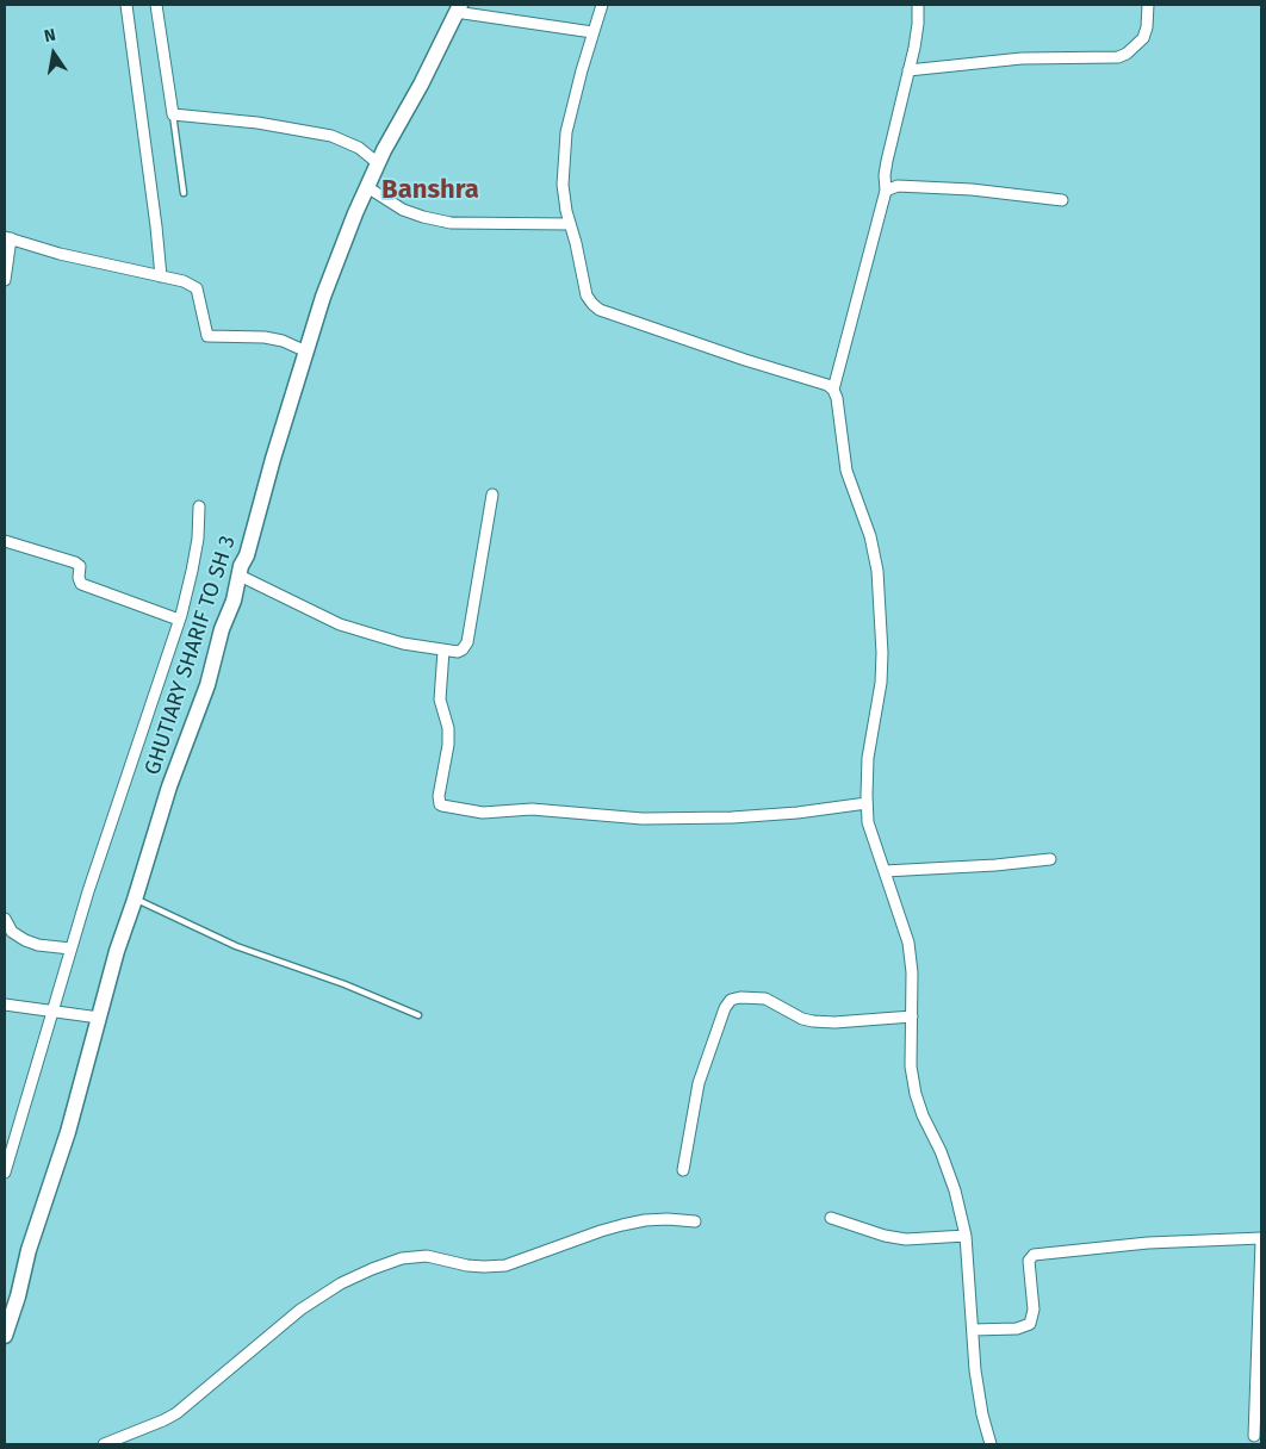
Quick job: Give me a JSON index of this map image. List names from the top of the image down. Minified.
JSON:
{"streets":{"main road":["GHUTIARY SHARIF TO SH 3"]},"districts":["Banshra"],"north":"top"}
